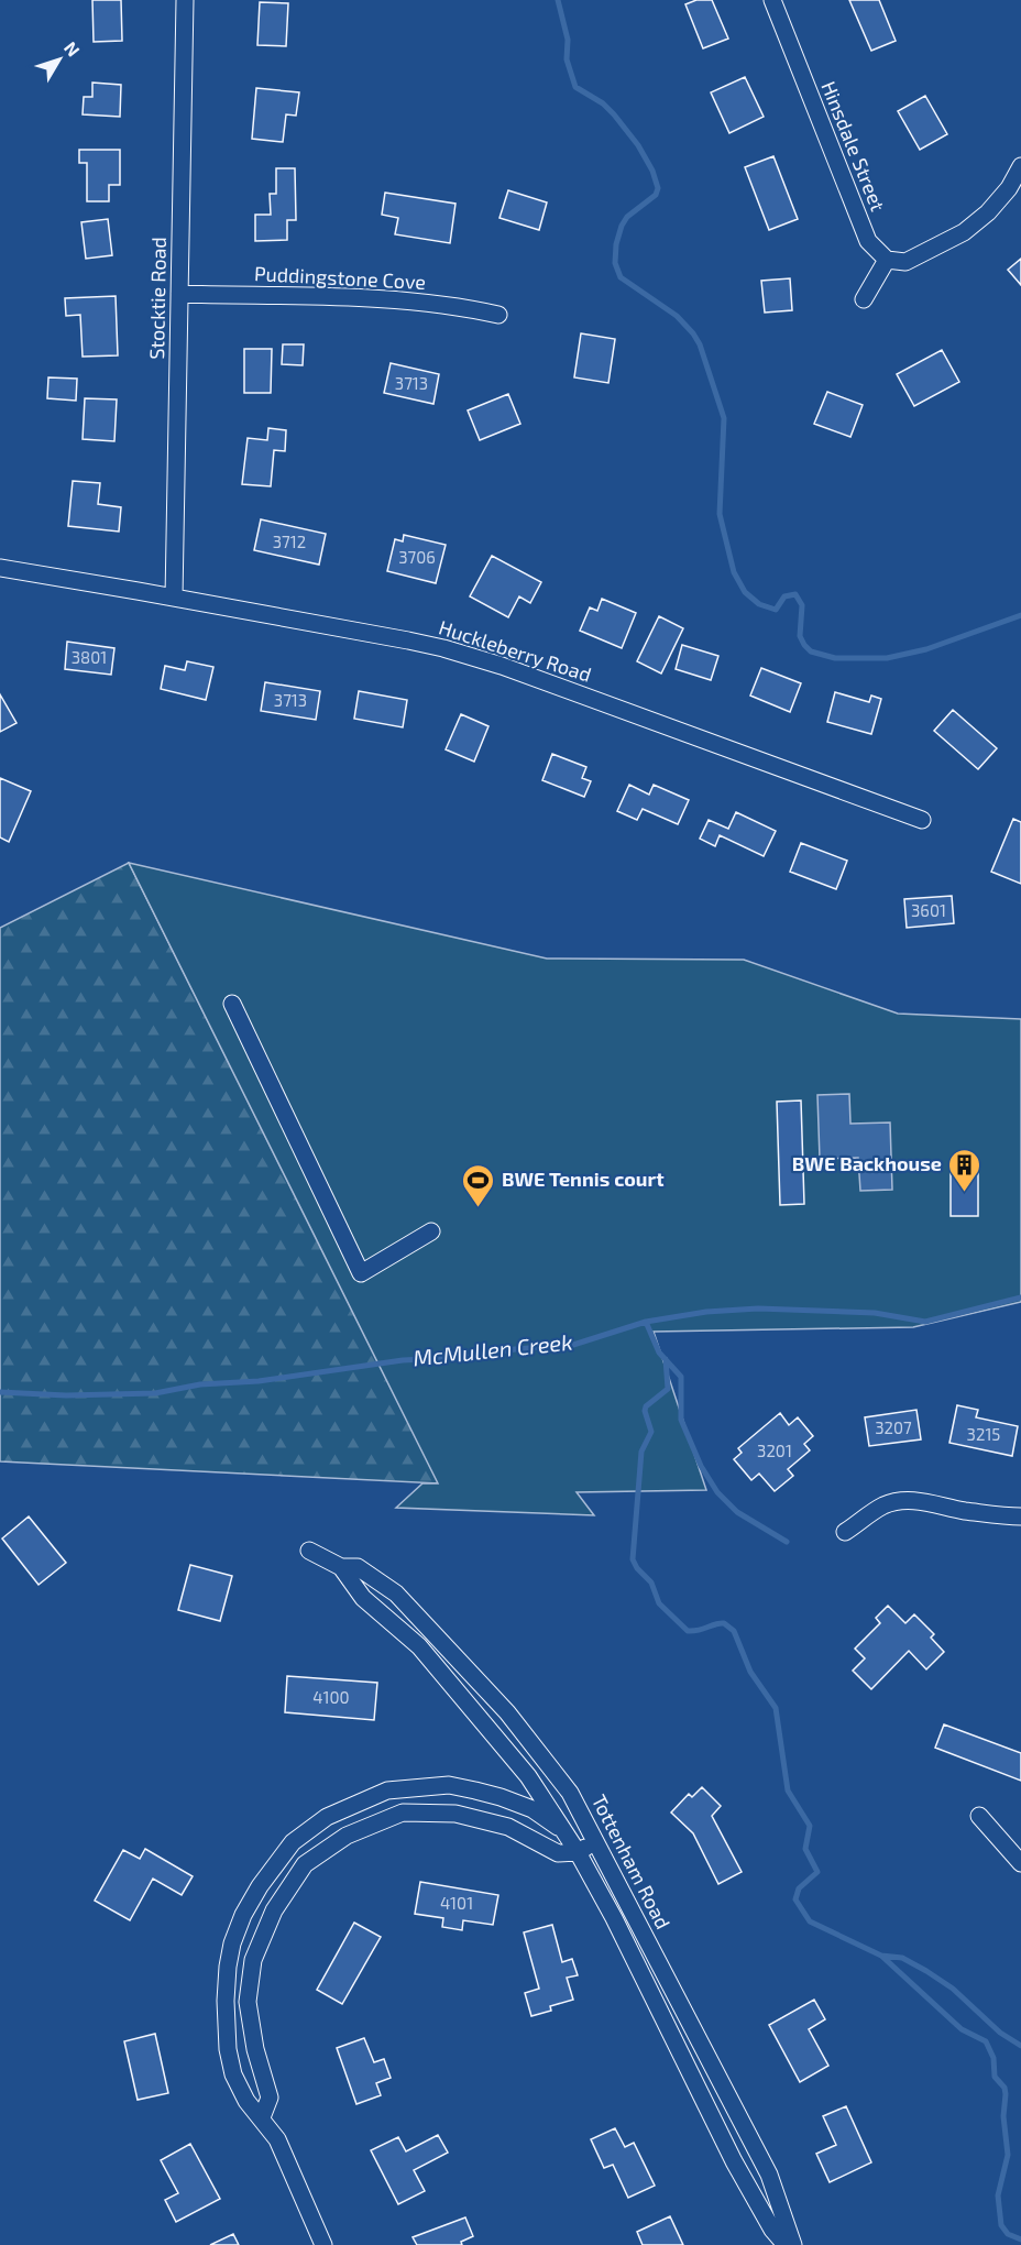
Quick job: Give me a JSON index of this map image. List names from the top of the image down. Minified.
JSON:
{"streets":{"street":["Hinsdale Street","Puddingstone Cove","Stocktie Road","Huckleberry Road","Tottenham Road"]},"crossings":[["Puddingstone Cove","Stocktie Road"],["Stocktie Road","Huckleberry Road"]],"water":["McMullen Creek"],"places":{"building":["BWE Backhouse"],"sports":["BWE Tennis court"]},"house_numbers":["3713","3712","3706","3801","3713","3601","3207","3215","3201","4100","4101"],"north":"top right"}
